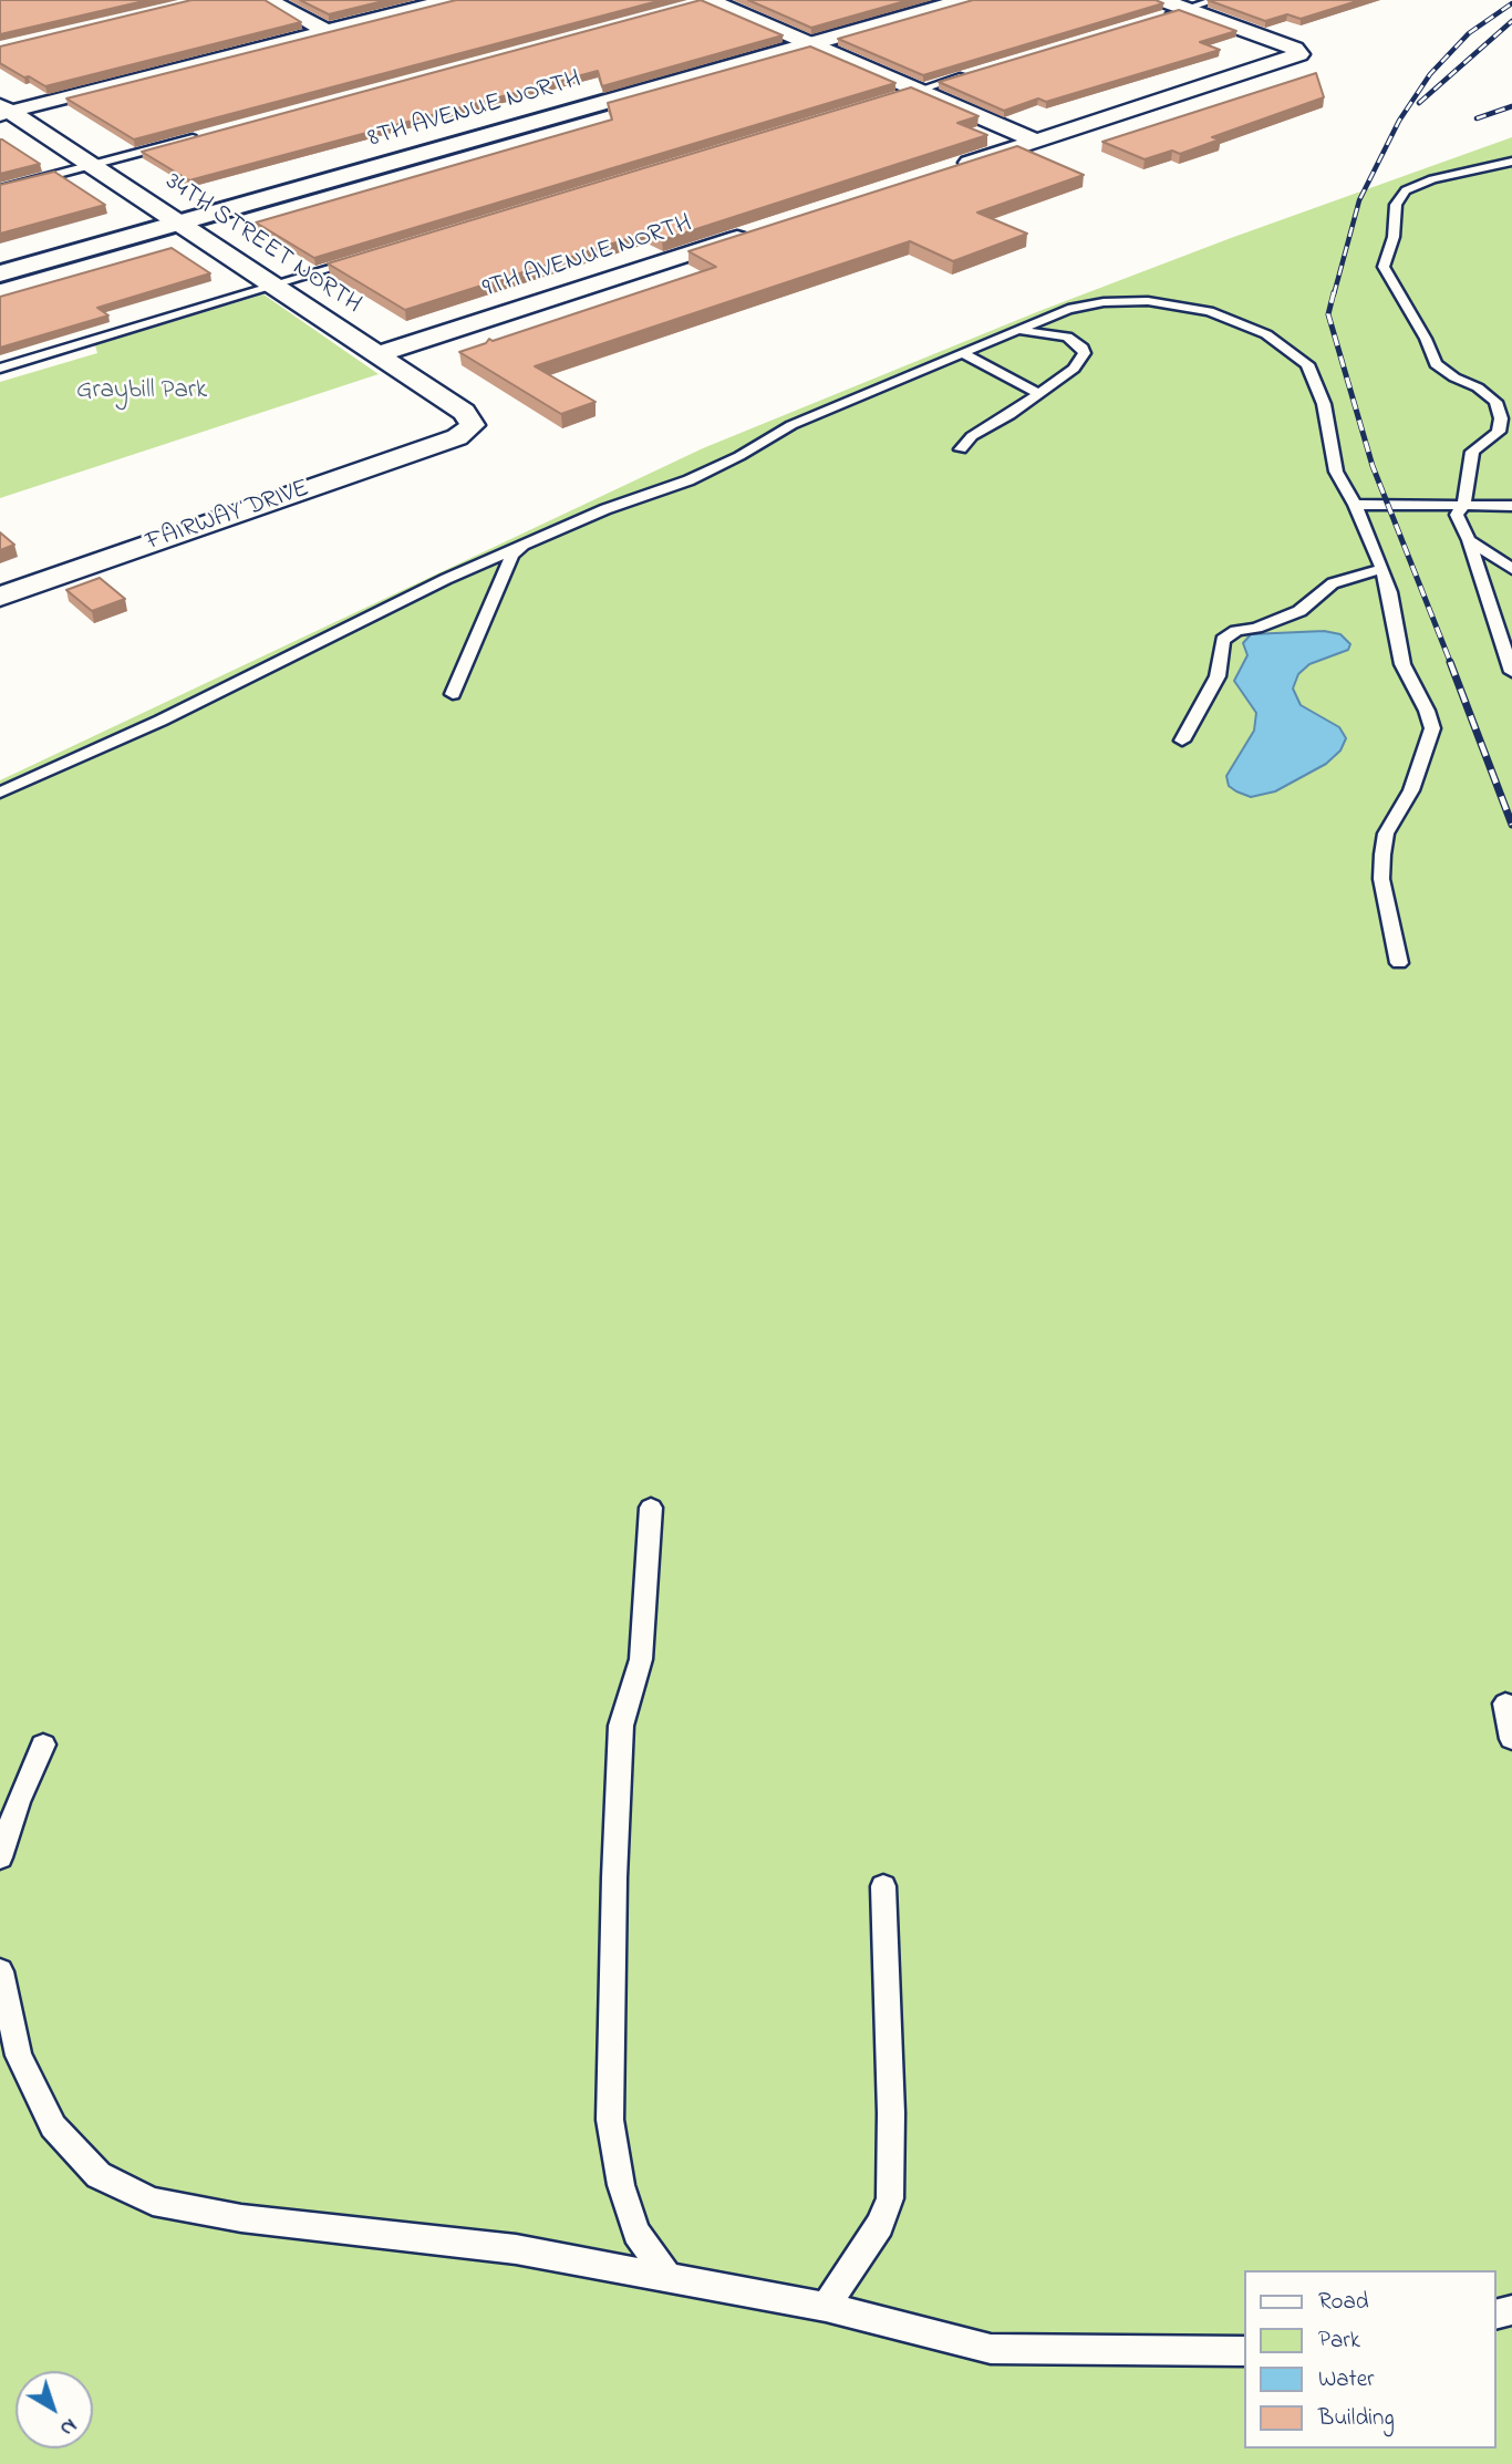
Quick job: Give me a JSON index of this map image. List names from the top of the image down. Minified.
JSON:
{"streets":{"street":["8TH AVENUE NORTH","34TH STREET NORTH","9TH AVENUE NORTH","FAIRWAY DRIVE"]},"crossings":[["8TH AVENUE NORTH","34TH STREET NORTH"],["34TH STREET NORTH","9TH AVENUE NORTH"],["34TH STREET NORTH","FAIRWAY DRIVE"]],"parks":["Graybill Park"],"legend":["Road","Park","Water","Building"],"north":"bottom right"}
